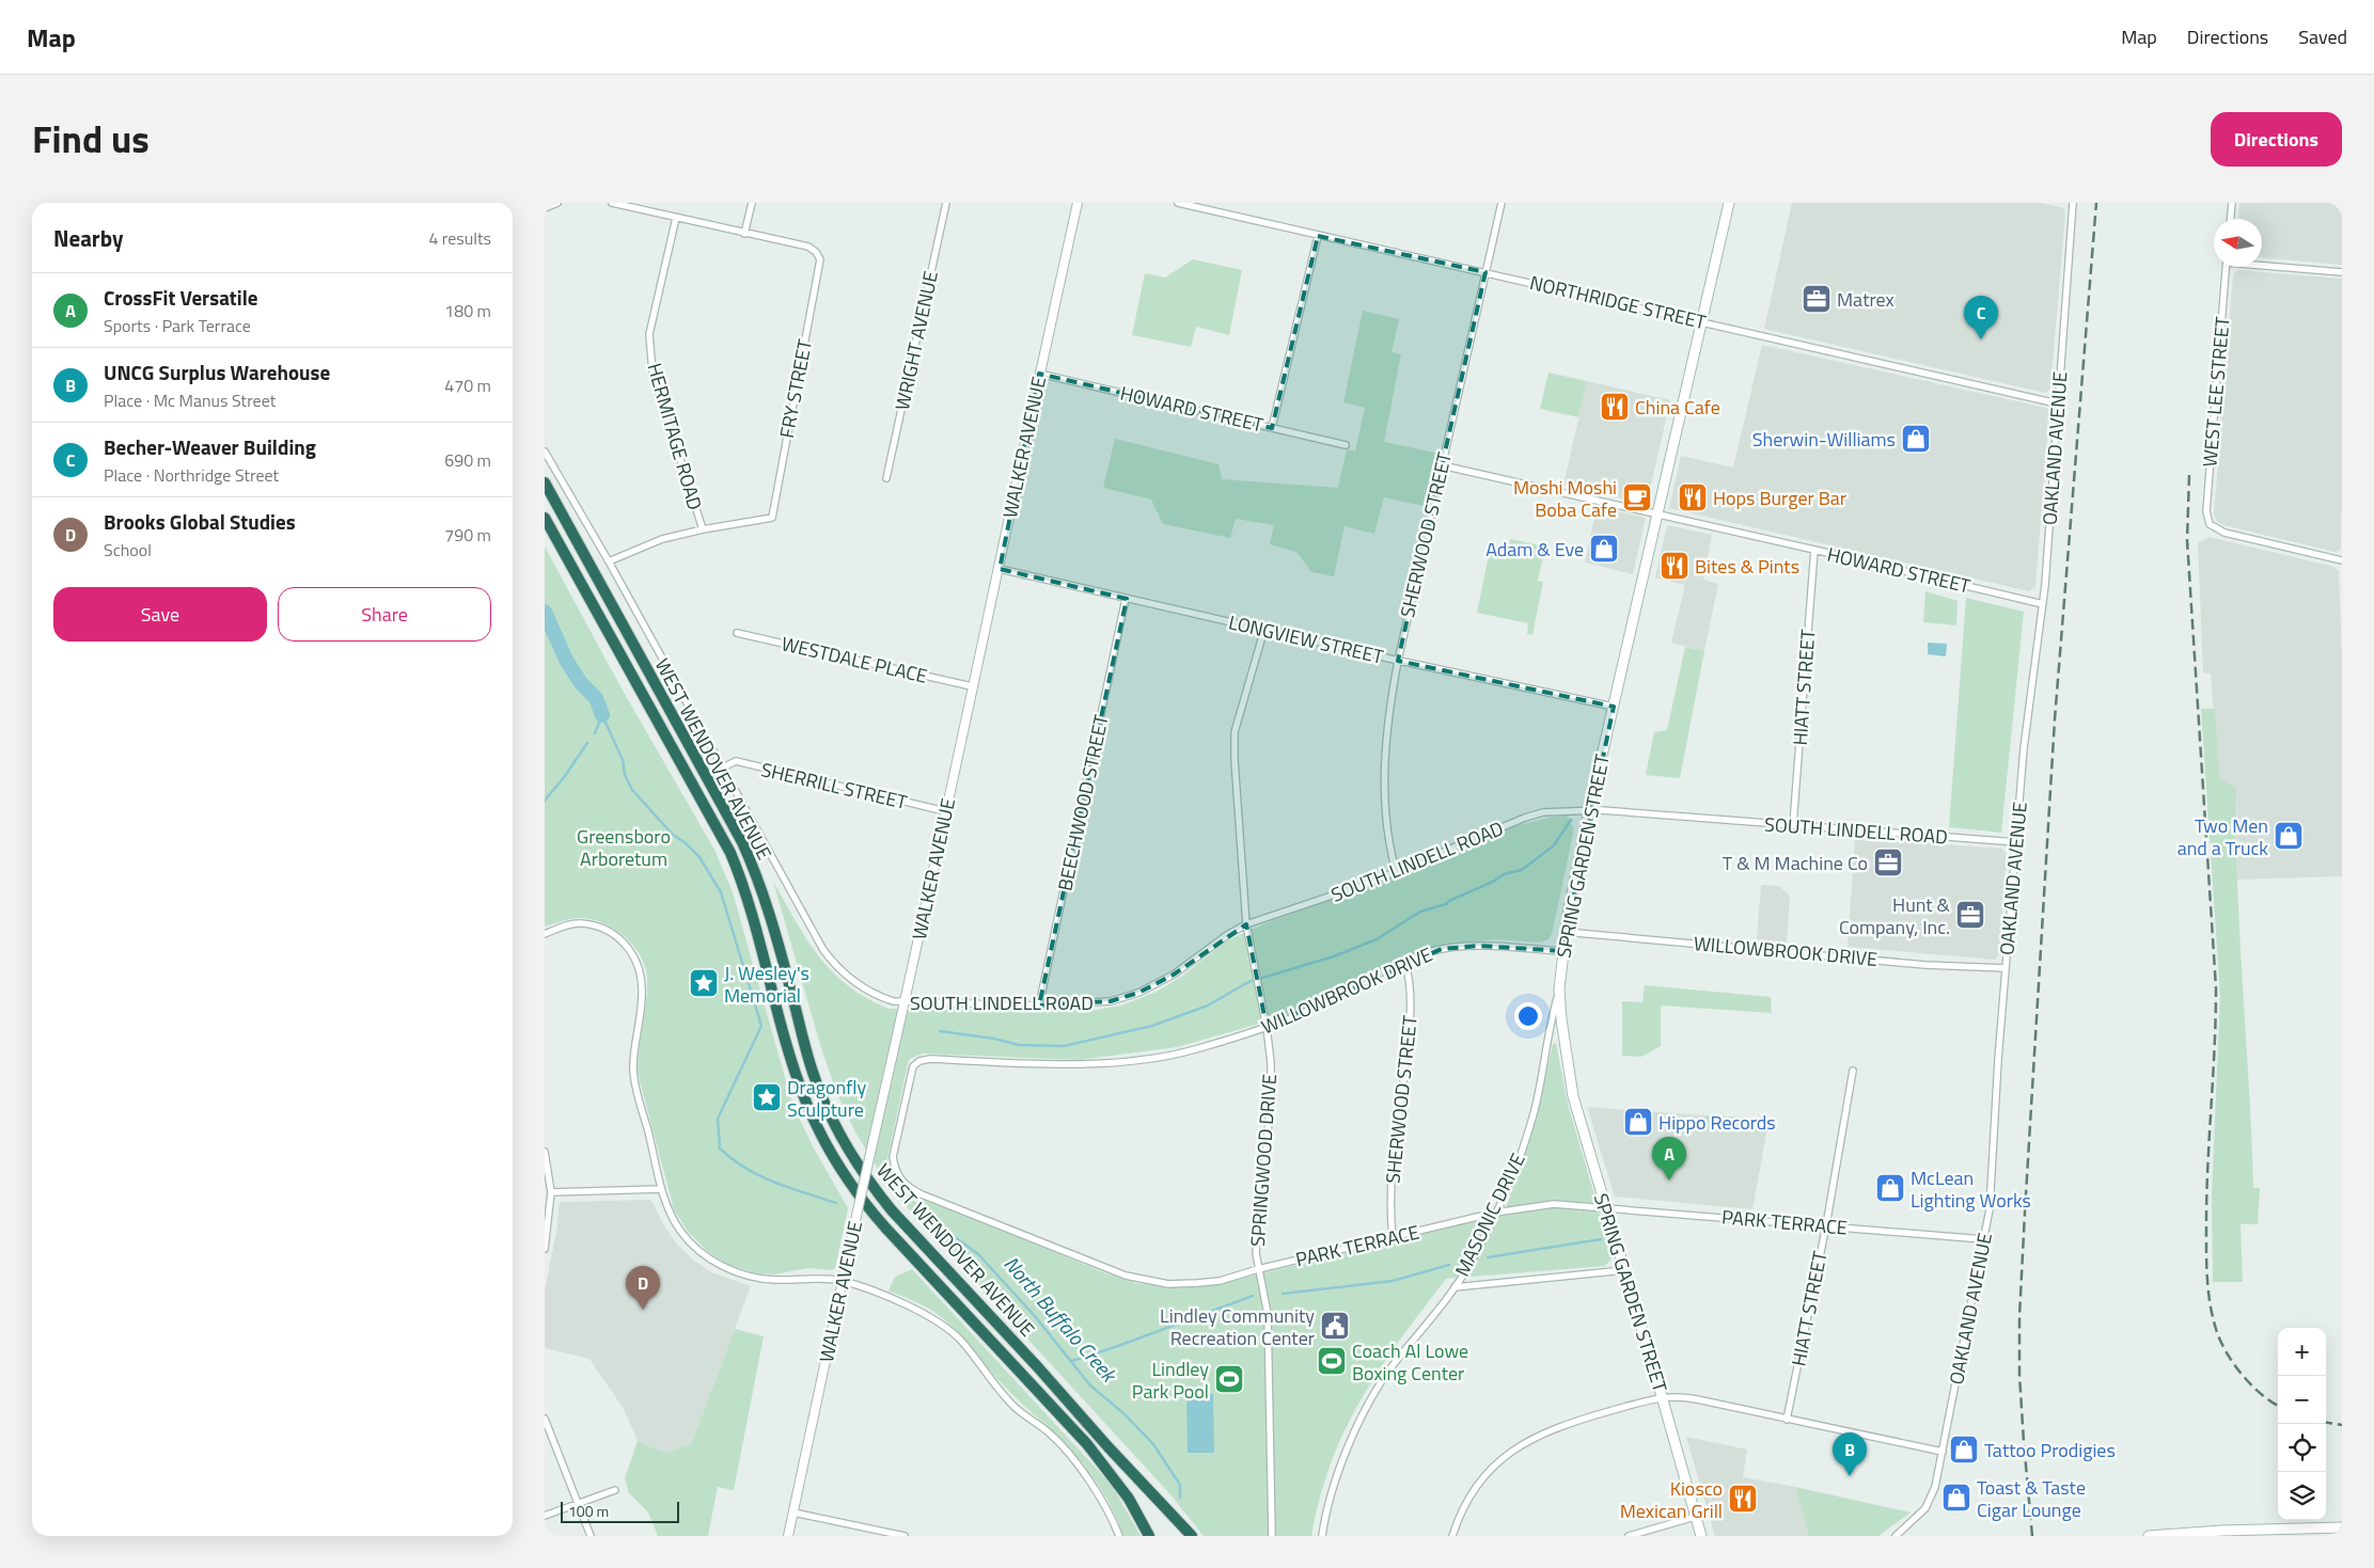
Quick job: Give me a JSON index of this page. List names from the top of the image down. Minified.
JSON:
{"streets":{"highway":["WEST WENDOVER AVENUE"],"main road":["SPRING GARDEN STREET"],"street":["NORTHRIDGE STREET","WRIGHT AVENUE","FRY STREET","WEST LEE STREET","HOWARD STREET","HERMITAGE ROAD","WALKER AVENUE","OAKLAND AVENUE","SHERWOOD STREET","LONGVIEW STREET","WESTDALE PLACE","HIATT STREET","SHERRILL STREET","BEECHWOOD STREET","SOUTH LINDELL ROAD","WILLOWBROOK DRIVE","SPRINGWOOD DRIVE","MASONIC DRIVE","PARK TERRACE"]},"crossings":[["NORTHRIDGE STREET","OAKLAND AVENUE"],["NORTHRIDGE STREET","SHERWOOD STREET"],["NORTHRIDGE STREET","SPRING GARDEN STREET"],["FRY STREET","HERMITAGE ROAD"],["HOWARD STREET","WALKER AVENUE"],["HOWARD STREET","OAKLAND AVENUE"],["HOWARD STREET","SHERWOOD STREET"],["HOWARD STREET","HIATT STREET"],["HOWARD STREET","SPRING GARDEN STREET"],["WALKER AVENUE","LONGVIEW STREET"],["WALKER AVENUE","WESTDALE PLACE"],["WALKER AVENUE","SHERRILL STREET"],["WALKER AVENUE","SOUTH LINDELL ROAD"],["OAKLAND AVENUE","SOUTH LINDELL ROAD"],["OAKLAND AVENUE","WILLOWBROOK DRIVE"],["OAKLAND AVENUE","PARK TERRACE"],["SHERWOOD STREET","LONGVIEW STREET"],["SHERWOOD STREET","SOUTH LINDELL ROAD"],["SHERWOOD STREET","WILLOWBROOK DRIVE"],["SHERWOOD STREET","PARK TERRACE"],["LONGVIEW STREET","BEECHWOOD STREET"],["LONGVIEW STREET","SPRING GARDEN STREET"],["LONGVIEW STREET","SPRINGWOOD DRIVE"],["HIATT STREET","SOUTH LINDELL ROAD"],["HIATT STREET","PARK TERRACE"],["SHERRILL STREET","SOUTH LINDELL ROAD"],["BEECHWOOD STREET","SOUTH LINDELL ROAD"],["SOUTH LINDELL ROAD","SPRING GARDEN STREET"],["SOUTH LINDELL ROAD","SPRINGWOOD DRIVE"],["SPRING GARDEN STREET","WILLOWBROOK DRIVE"],["SPRING GARDEN STREET","MASONIC DRIVE"],["SPRING GARDEN STREET","PARK TERRACE"],["WILLOWBROOK DRIVE","SPRINGWOOD DRIVE"],["WILLOWBROOK DRIVE","PARK TERRACE"],["SPRINGWOOD DRIVE","PARK TERRACE"],["MASONIC DRIVE","PARK TERRACE"]],"water":["North Buffalo Creek"],"parks":["Greensboro Arboretum"],"places":{"office":["Matrex","T & M Machine Co","Hunt & Company, Inc."],"restaurant":["China Cafe","Hops Burger Bar","Bites & Pints","Kiosco Mexican Grill"],"shop":["Sherwin-Williams","Adam & Eve","Two Men and a Truck","Hippo Records","McLean Lighting Works","Tattoo Prodigies","Toast & Taste Cigar Lounge"],"cafe":["Moshi Moshi Boba Cafe"],"place":["J. Wesley's Memorial","Dragonfly Sculpture"],"public building":["Lindley Community Recreation Center"],"sports":["Coach Al Lowe Boxing Center","Lindley Park Pool"]},"scale_bar":"100 m","north":"left","page":{"header":"Map","nav":["Map","Directions","Saved"],"title":"Find us","buttons":["Directions",["Save","Share"]],"heading":["Nearby","4 results"],"list":[{"mark":"A","name":"CrossFit Versatile","note":"Sports · Park Terrace","value":"180 m"},{"mark":"B","name":"UNCG Surplus Warehouse","note":"Place · Mc Manus Street","value":"470 m"},{"mark":"C","name":"Becher-Weaver Building","note":"Place · Northridge Street","value":"690 m"},{"mark":"D","name":"Brooks Global Studies","note":"School","value":"790 m"}],"pins":["C","A","D","B"],"map_buttons":["+","−"],"scale":"100 m"}}
